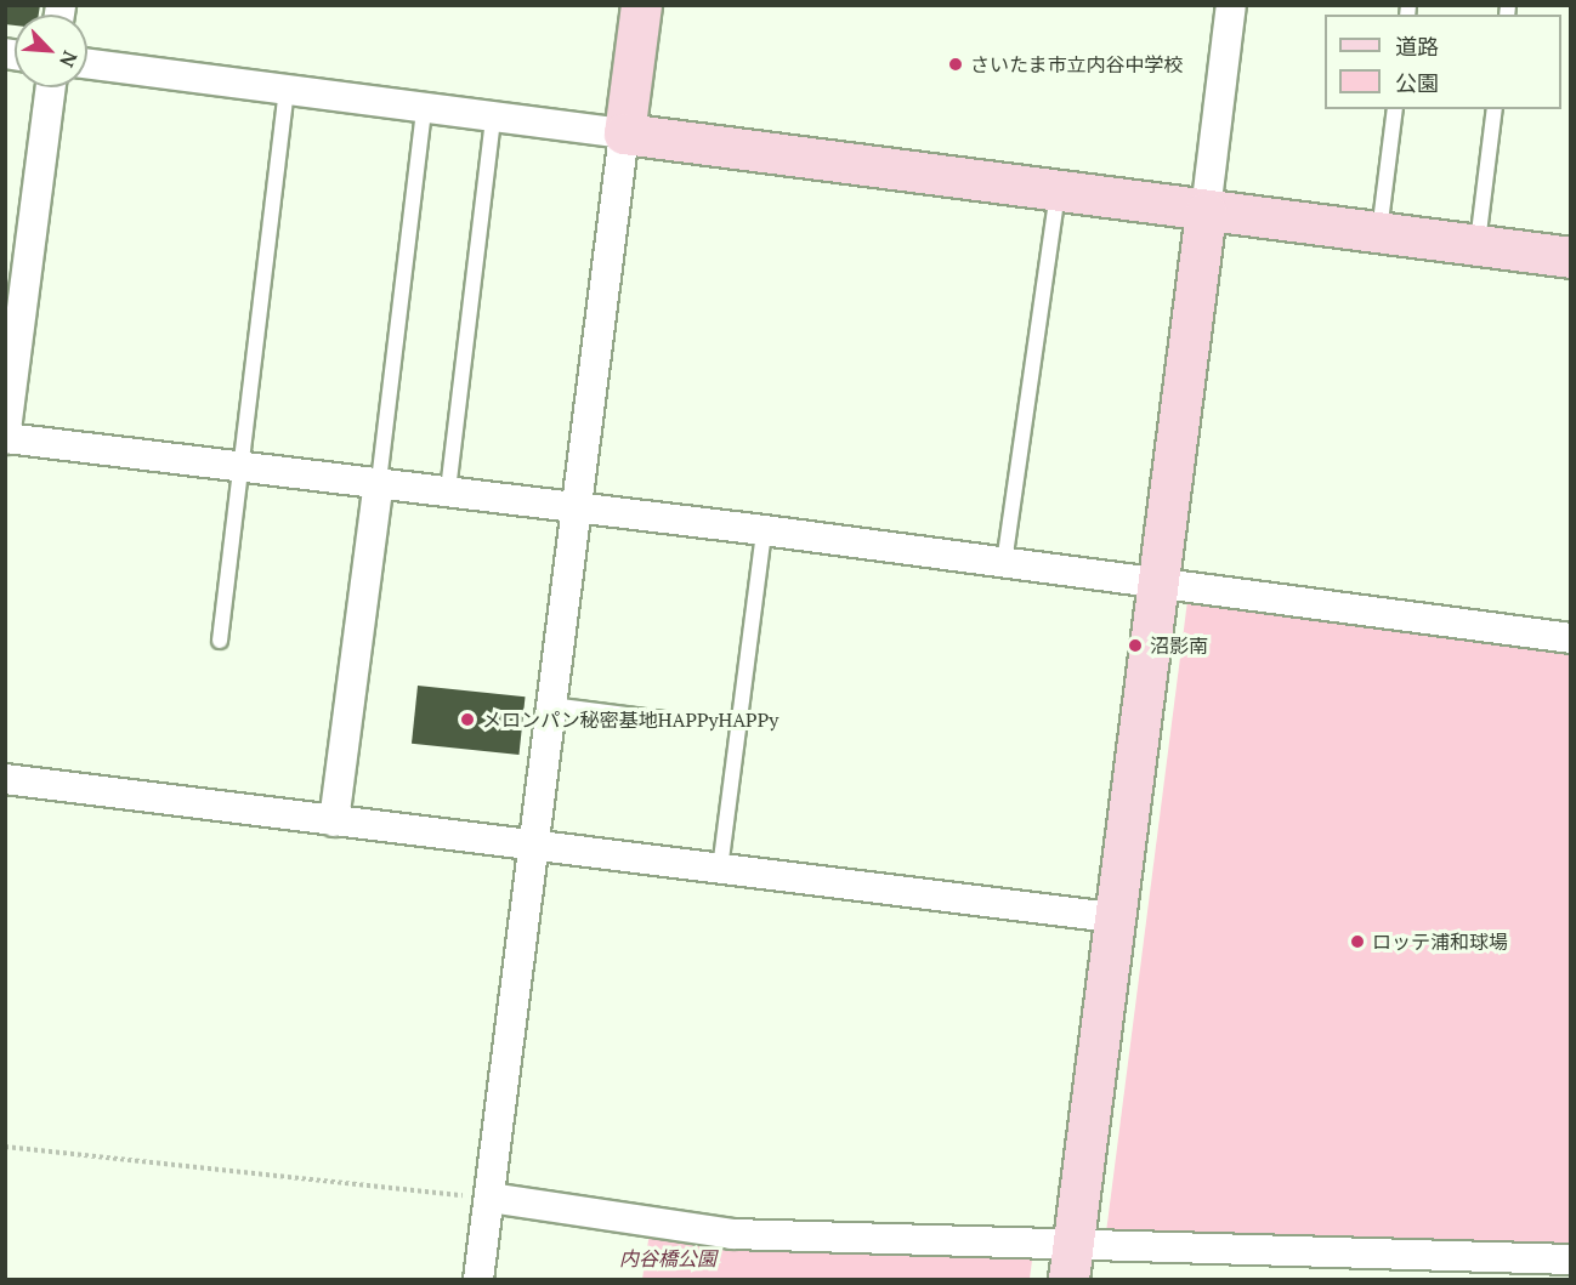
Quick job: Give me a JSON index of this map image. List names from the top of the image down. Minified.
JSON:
{"parks":["内谷橋公園"],"places":["さいたま市立内谷中学校","沼影南","メロンパン秘密基地HAPPyHAPPy","ロッテ浦和球場"],"legend":["道路","公園"],"north":"bottom right"}
